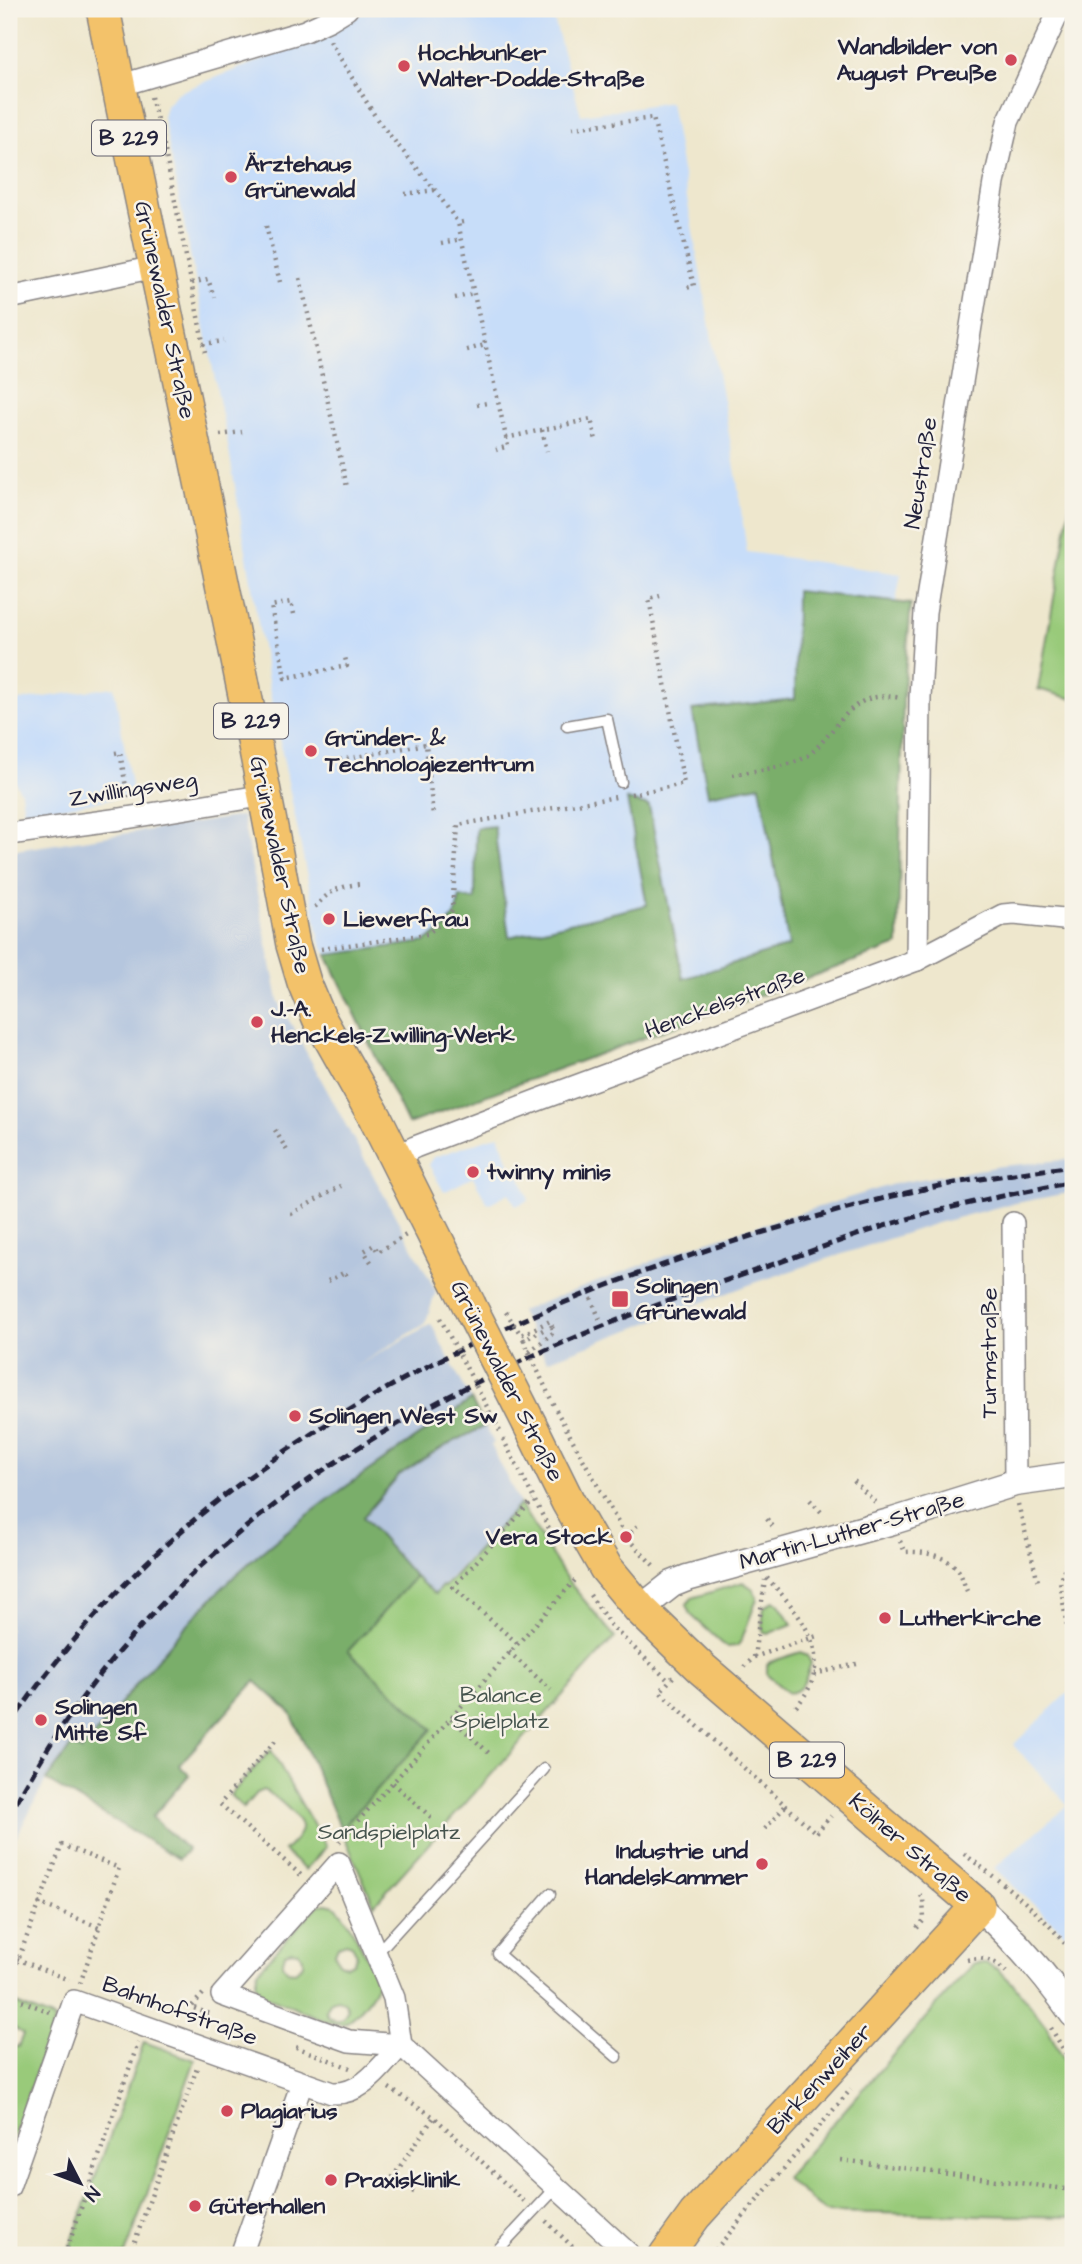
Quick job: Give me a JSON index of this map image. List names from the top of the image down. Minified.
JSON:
{"streets":{"main road":["B 229","Grünewalder Straße","Kölner Straße","Birkenweiher"],"street":["Neustraße","Zwillingsweg","Henckelsstraße","Turmstraße","Martin-Luther-Straße","Bahnhofstraße"]},"crossings":[["Grünewalder Straße","Zwillingsweg"],["Grünewalder Straße","Henckelsstraße"],["Grünewalder Straße","Martin-Luther-Straße"],["Grünewalder Straße","Kölner Straße"],["Neustraße","Henckelsstraße"],["Turmstraße","Martin-Luther-Straße"],["Martin-Luther-Straße","Kölner Straße"],["Kölner Straße","Birkenweiher"]],"parks":["Balance Spielplatz","Sandspielplatz"],"places":{"other":["Wandbilder von August Preuße","Hochbunker Walter-Dodde-Straße","Ärztehaus Grünewald","Gründer- & Technologiezentrum","Liewerfrau","J.-A. Henckels-Zwilling-Werk","twinny minis","Solingen West Sw","Vera Stock","Lutherkirche","Solingen Mitte Sf","Industrie und Handelskammer","Plagiarius","Praxisklinik","Güterhallen"],"transit":["Solingen Grünewald"]},"north":"bottom right"}
